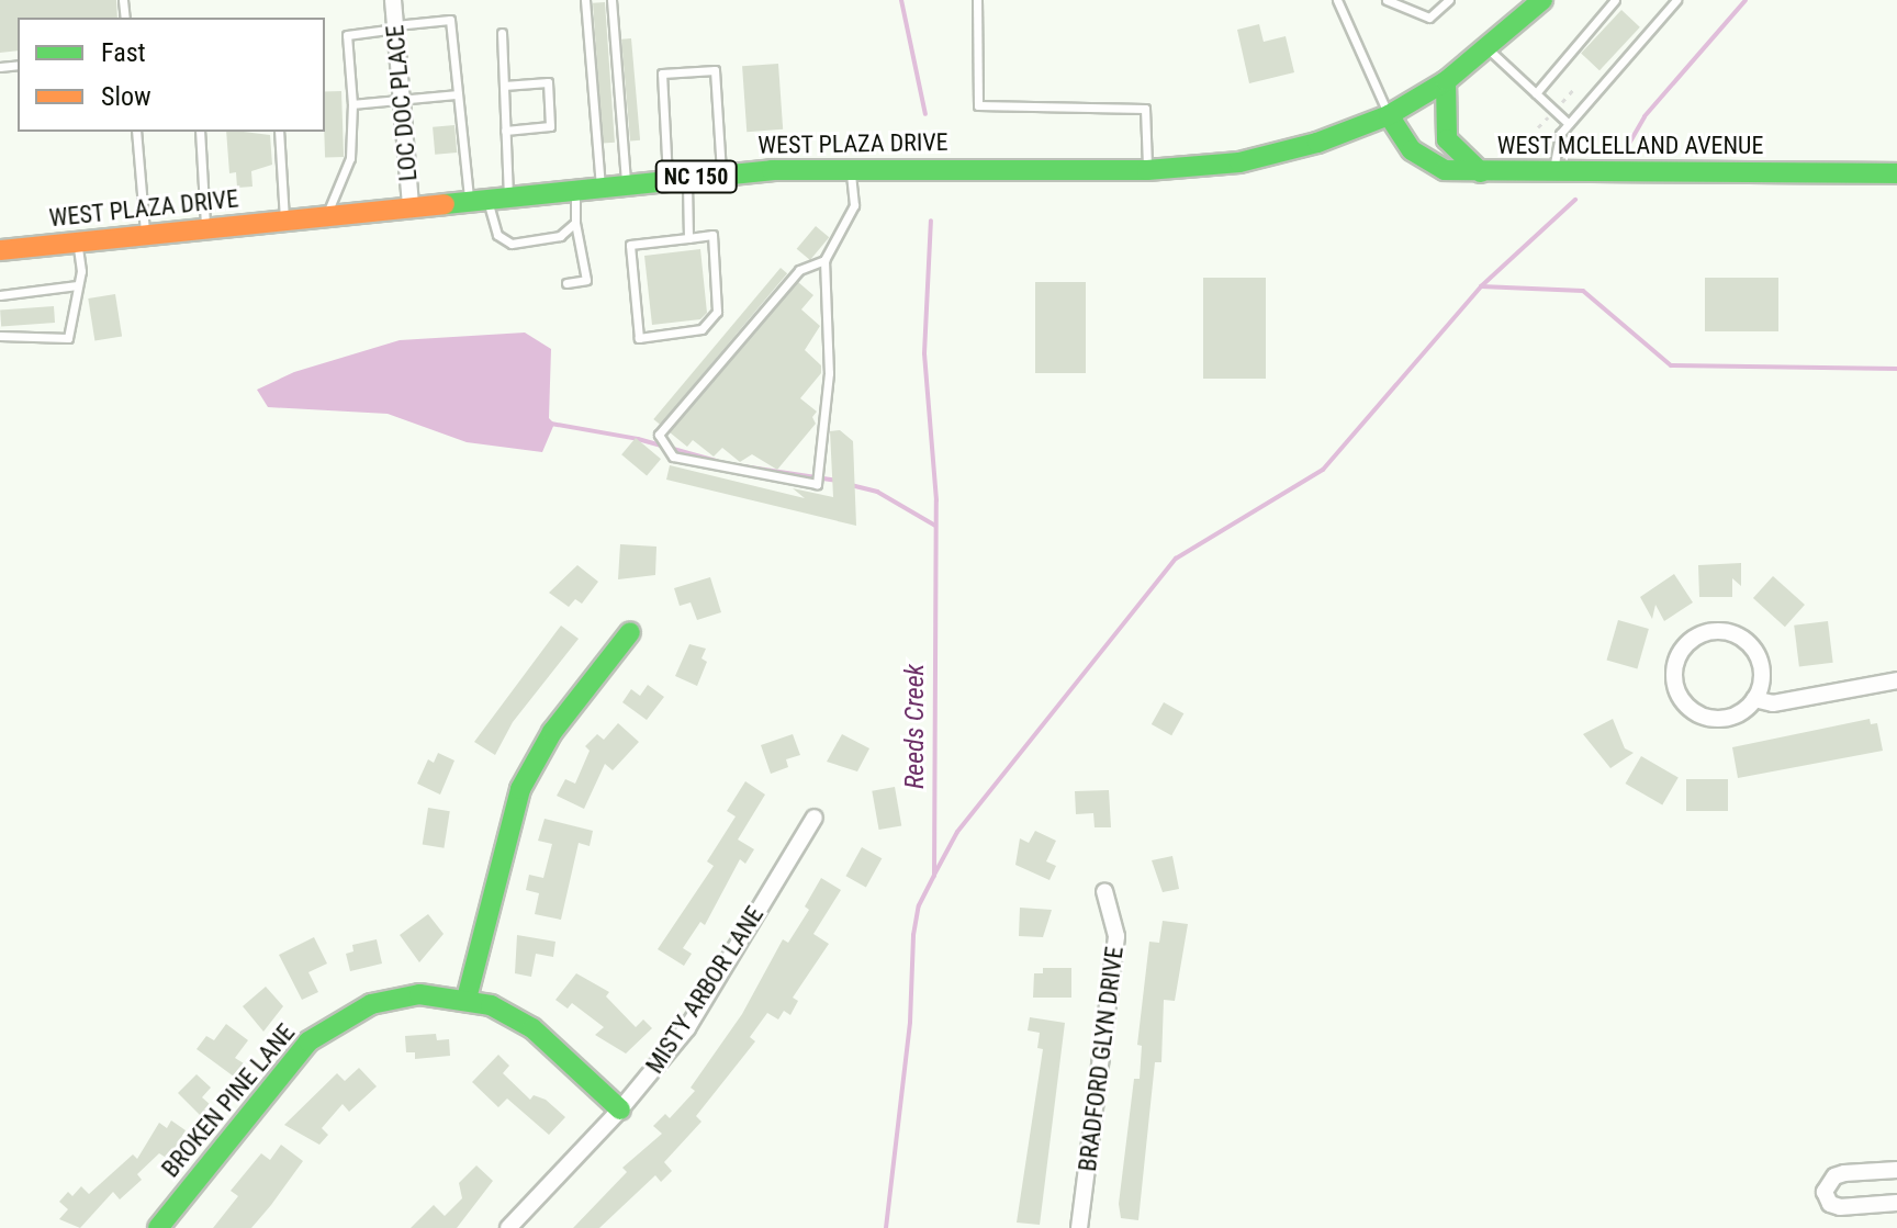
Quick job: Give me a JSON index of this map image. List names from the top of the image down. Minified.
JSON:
{"streets":{"street":["LOC DOC PLACE","WEST PLAZA DRIVE","WEST MCLELLAND AVENUE","NC 150","MISTY ARBOR LANE","BRADFORD GLYN DRIVE","BROKEN PINE LANE"]},"crossings":[["LOC DOC PLACE","WEST PLAZA DRIVE"],["WEST PLAZA DRIVE","WEST MCLELLAND AVENUE"],["WEST PLAZA DRIVE","NC 150"],["WEST MCLELLAND AVENUE","NC 150"],["MISTY ARBOR LANE","BROKEN PINE LANE"]],"water":["Reeds Creek"],"legend":["Fast","Slow"]}
